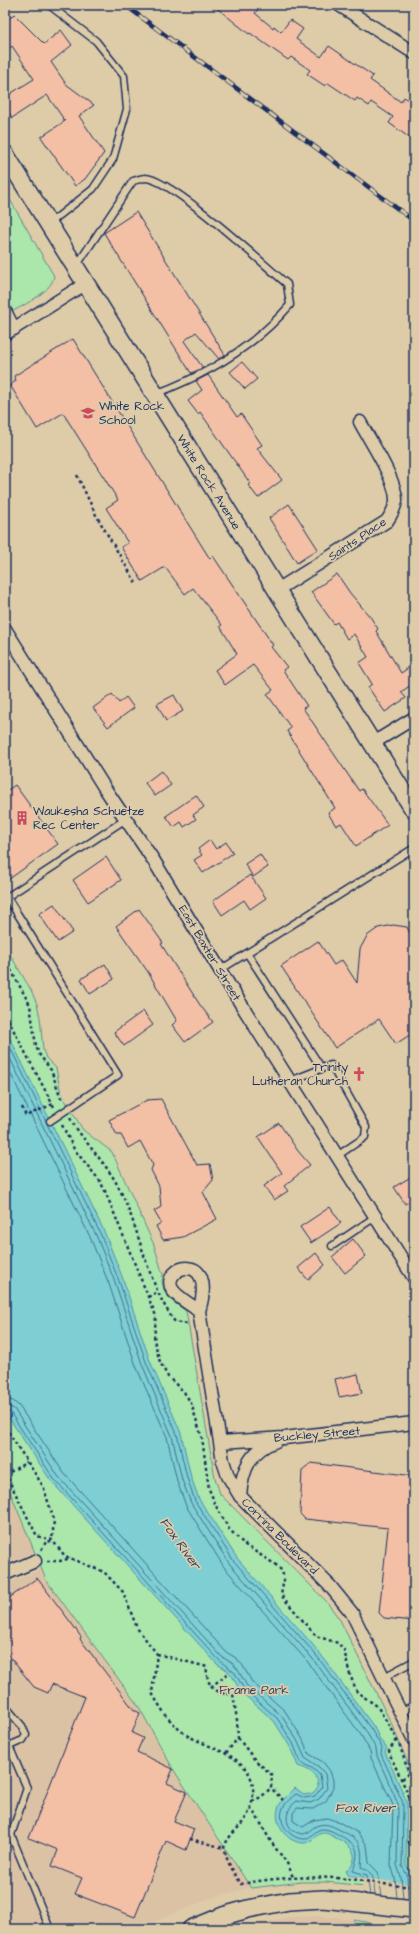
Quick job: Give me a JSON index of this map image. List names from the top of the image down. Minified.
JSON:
{"streets":{"street":["White Rock Avenue","Saints Place","East Baxter Street","Buckley Street","Corrina Boulevard"]},"crossings":[["White Rock Avenue","Saints Place"],["Buckley Street","Corrina Boulevard"]],"water":["Fox River"],"parks":["Frame Park"],"places":{"school or university":["White Rock School"],"building":["Waukesha Schuetze Rec Center"],"church":["Trinity Lutheran Church"]}}
